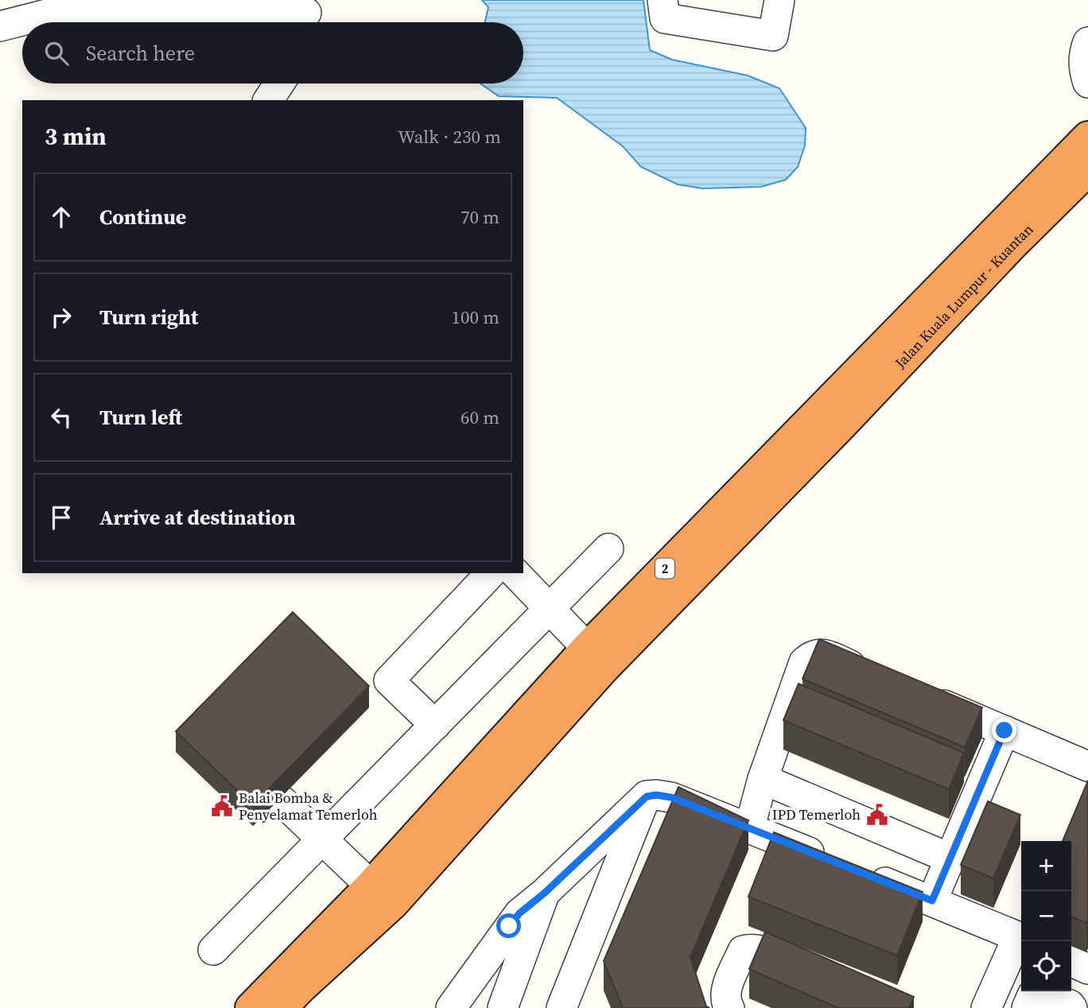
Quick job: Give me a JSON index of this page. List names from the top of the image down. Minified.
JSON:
{"streets":{"highway":["Jalan Kuala Lumpur - Kuantan","2"]},"crossings":[["Jalan Kuala Lumpur - Kuantan","2"]],"places":{"public building":["Balai Bomba & Penyelamat Temerloh","IPD Temerloh"]},"page":{"search":"Search here","heading":["3 min","Walk · 230 m"],"list":[["Continue","70 m"],["Turn right","100 m"],["Turn left","60 m"],"Arrive at destination"],"map_buttons":["+","−"]}}
